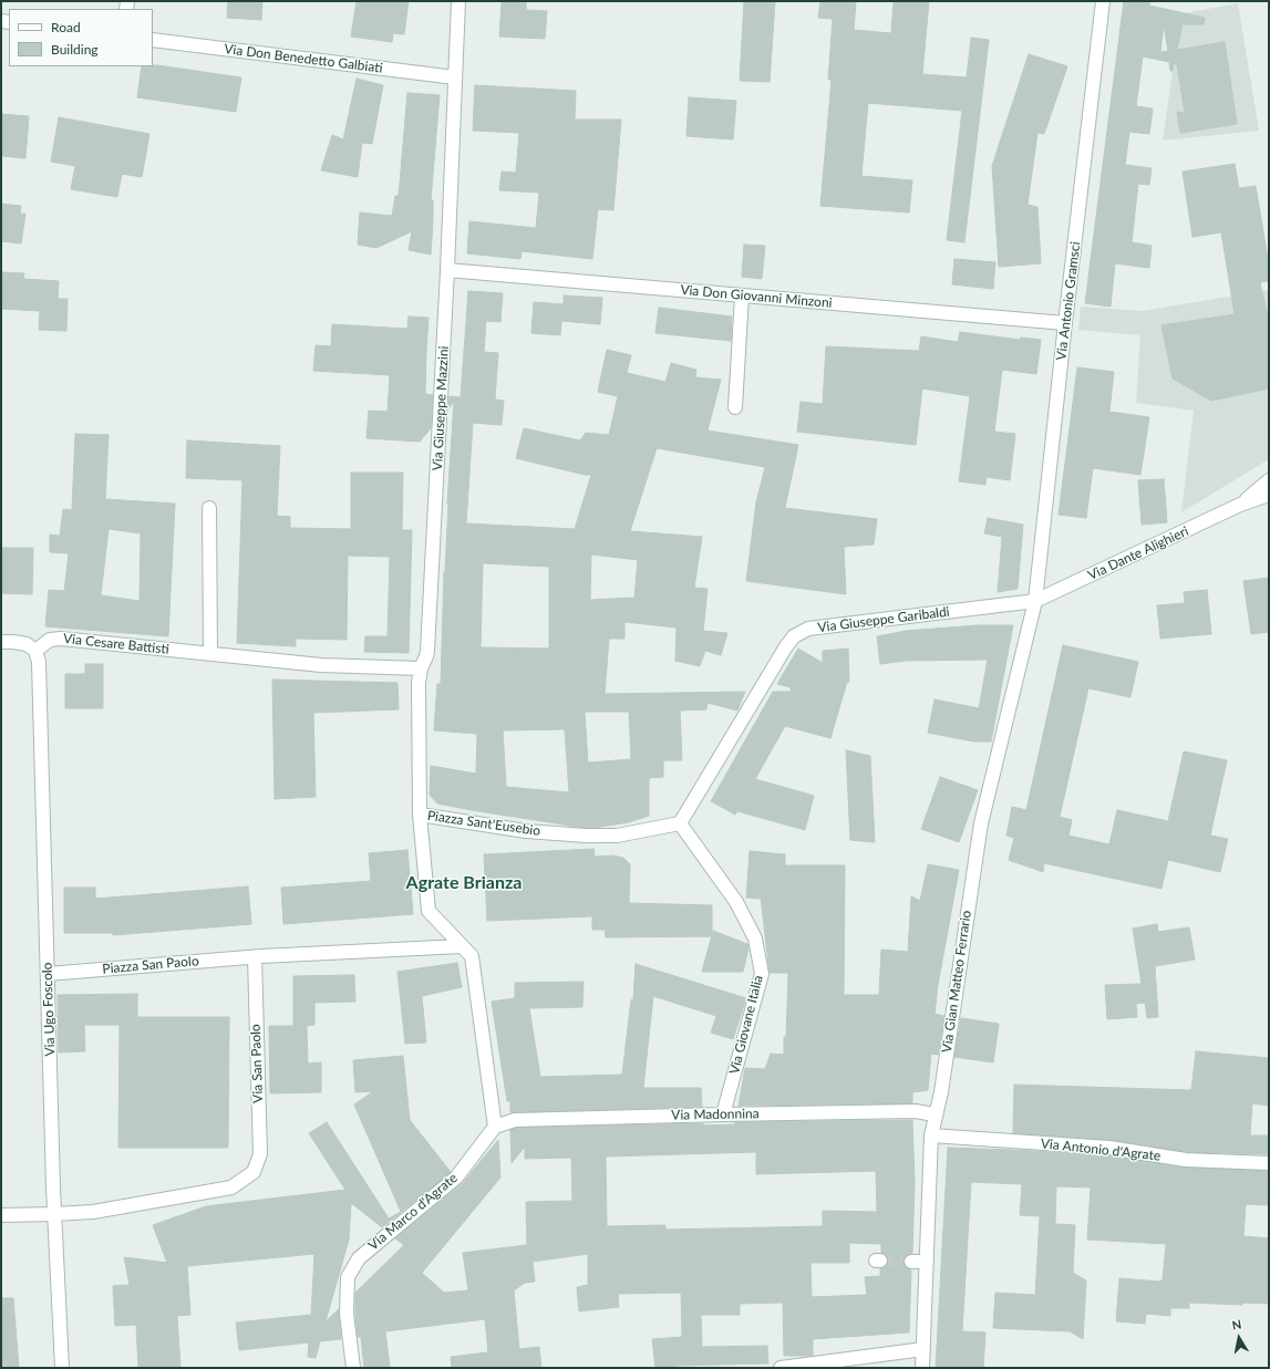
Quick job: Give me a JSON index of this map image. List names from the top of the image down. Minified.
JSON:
{"streets":{"street":["Via Don Benedetto Galbiati","Via Don Giovanni Minzoni","Via Antonio Gramsci","Via Giuseppe Mazzini","Via Dante Alighieri","Via Giuseppe Garibaldi","Via Cesare Battisti","Piazza Sant'Eusebio","Piazza San Paolo","Via Gian Matteo Ferrario","Via Ugo Foscolo","Via Giovane Italia","Via San Paolo","Via Madonnina","Via Antonio d'Agrate","Via Marco d'Agrate"]},"crossings":[["Via Don Benedetto Galbiati","Via Giuseppe Mazzini"],["Via Don Giovanni Minzoni","Via Antonio Gramsci"],["Via Don Giovanni Minzoni","Via Giuseppe Mazzini"],["Via Antonio Gramsci","Via Dante Alighieri"],["Via Antonio Gramsci","Via Giuseppe Garibaldi"],["Via Antonio Gramsci","Via Gian Matteo Ferrario"],["Via Giuseppe Mazzini","Via Cesare Battisti"],["Via Giuseppe Mazzini","Piazza Sant'Eusebio"],["Via Dante Alighieri","Via Giuseppe Garibaldi"],["Via Dante Alighieri","Via Gian Matteo Ferrario"],["Via Giuseppe Garibaldi","Piazza Sant'Eusebio"],["Via Giuseppe Garibaldi","Via Gian Matteo Ferrario"],["Via Giuseppe Garibaldi","Via Giovane Italia"],["Via Cesare Battisti","Via Ugo Foscolo"],["Piazza Sant'Eusebio","Via Giovane Italia"],["Piazza Sant'Eusebio","Via Madonnina"],["Piazza Sant'Eusebio","Via Marco d'Agrate"],["Piazza San Paolo","Via Ugo Foscolo"],["Piazza San Paolo","Via San Paolo"],["Via Gian Matteo Ferrario","Via Madonnina"],["Via Gian Matteo Ferrario","Via Antonio d'Agrate"],["Via Ugo Foscolo","Via San Paolo"],["Via Giovane Italia","Via Madonnina"],["Via Madonnina","Via Marco d'Agrate"]],"districts":["Agrate Brianza"],"legend":["Road","Building"],"north":"top"}
